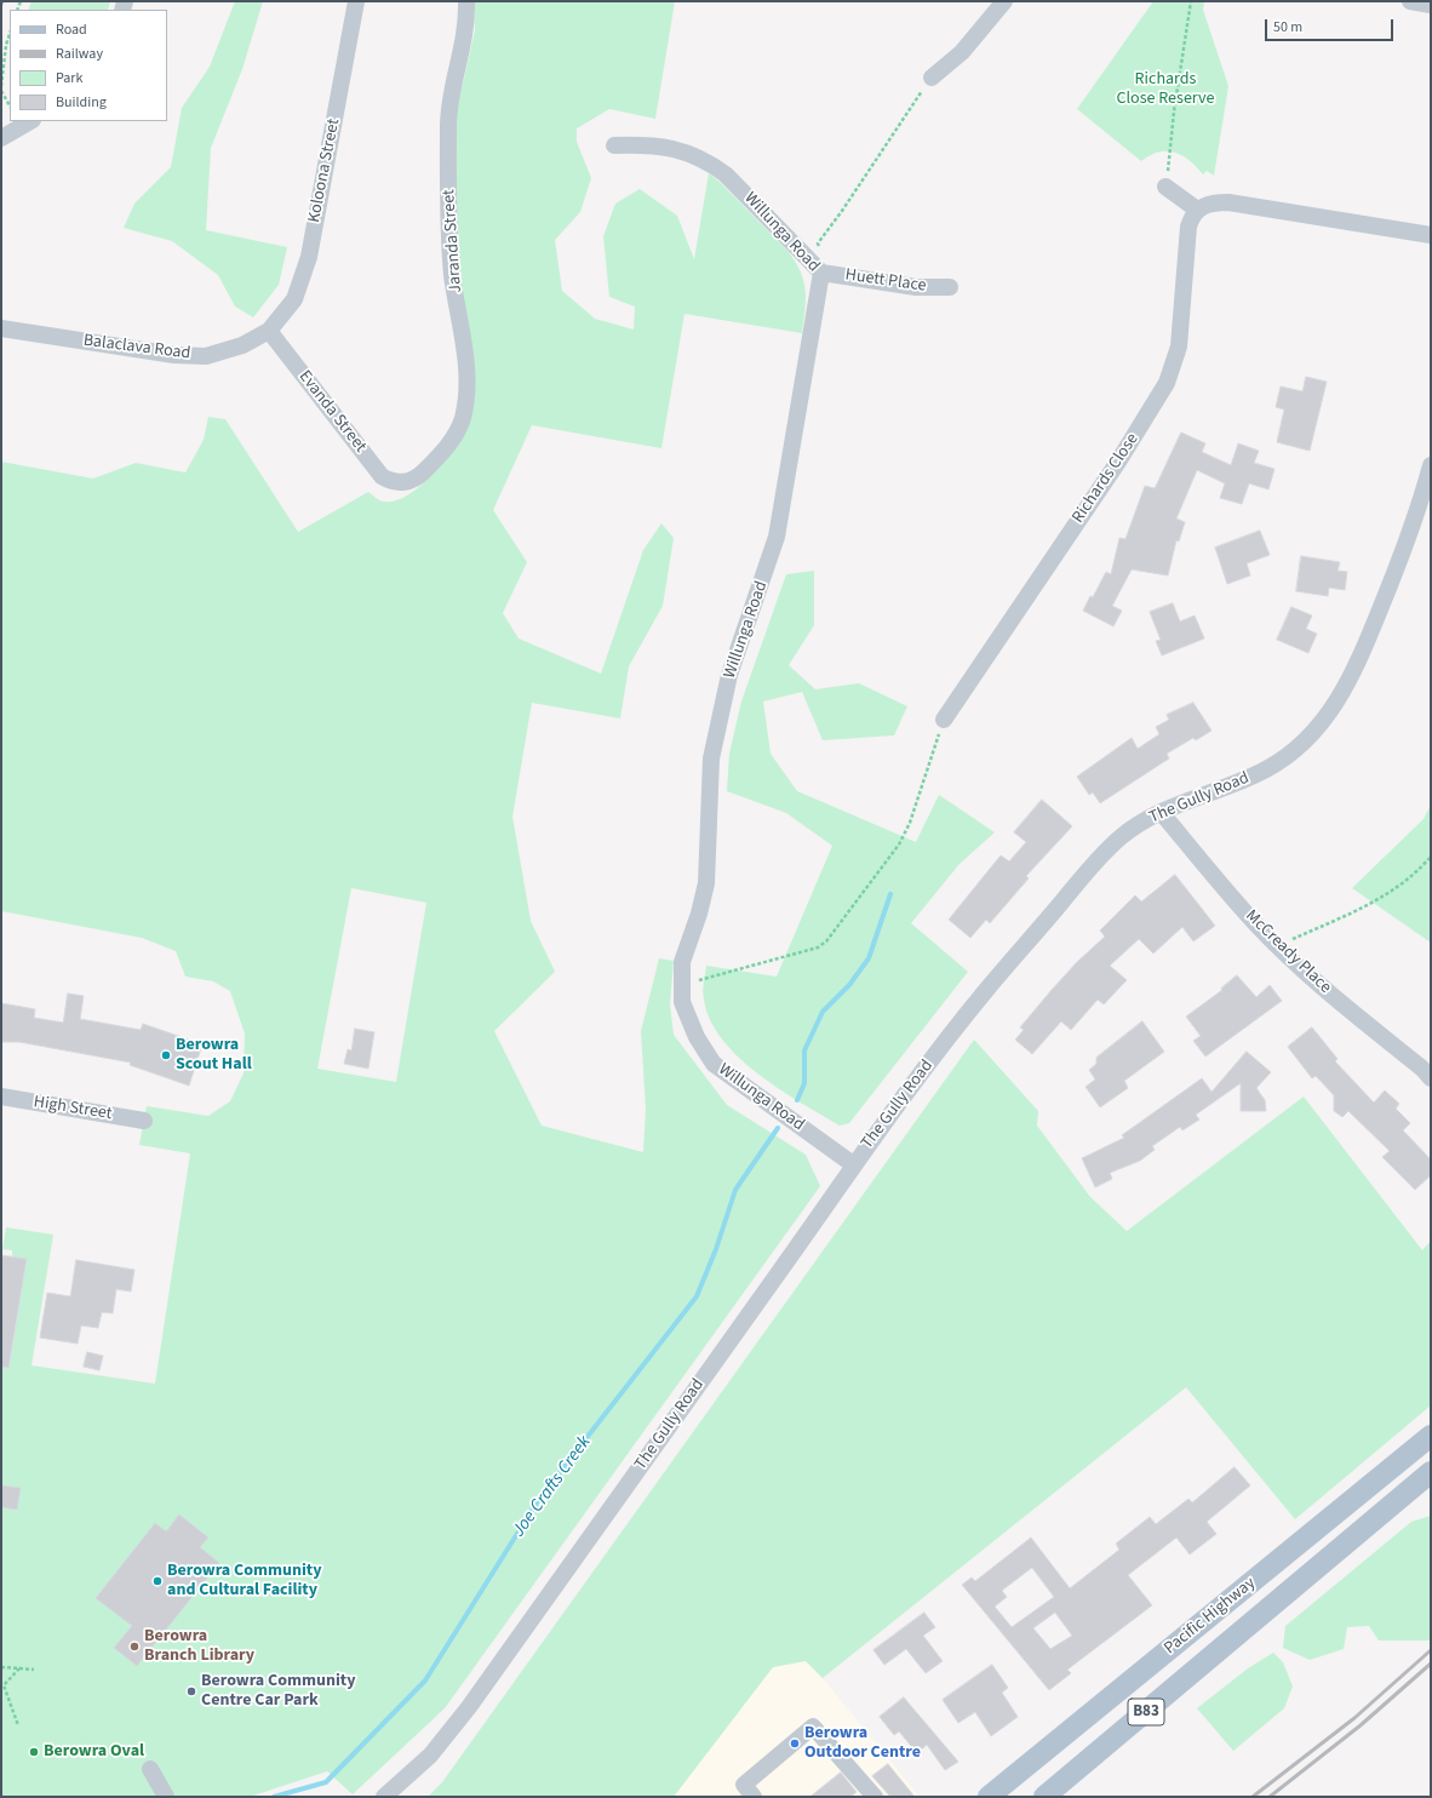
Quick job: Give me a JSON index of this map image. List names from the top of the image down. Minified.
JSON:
{"streets":{"main road":["Pacific Highway","B83"],"street":["Koloona Street","Willunga Road","Jaranda Street","Huett Place","Balaclava Road","Evanda Street","Richards Close","The Gully Road","McCready Place","High Street"]},"crossings":[["Koloona Street","Balaclava Road"],["Koloona Street","Evanda Street"],["Willunga Road","Huett Place"],["Willunga Road","The Gully Road"],["Jaranda Street","Evanda Street"],["Balaclava Road","Evanda Street"],["The Gully Road","McCready Place"]],"water":["Joe Crafts Creek"],"parks":["Richards Close Reserve"],"places":["Berowra Scout Hall","Berowra Community and Cultural Facility","Berowra Branch Library","Berowra Community Centre Car Park","Berowra Outdoor Centre","Berowra Oval"],"legend":["Road","Railway","Park","Building"],"scale_bar":"50 m"}
